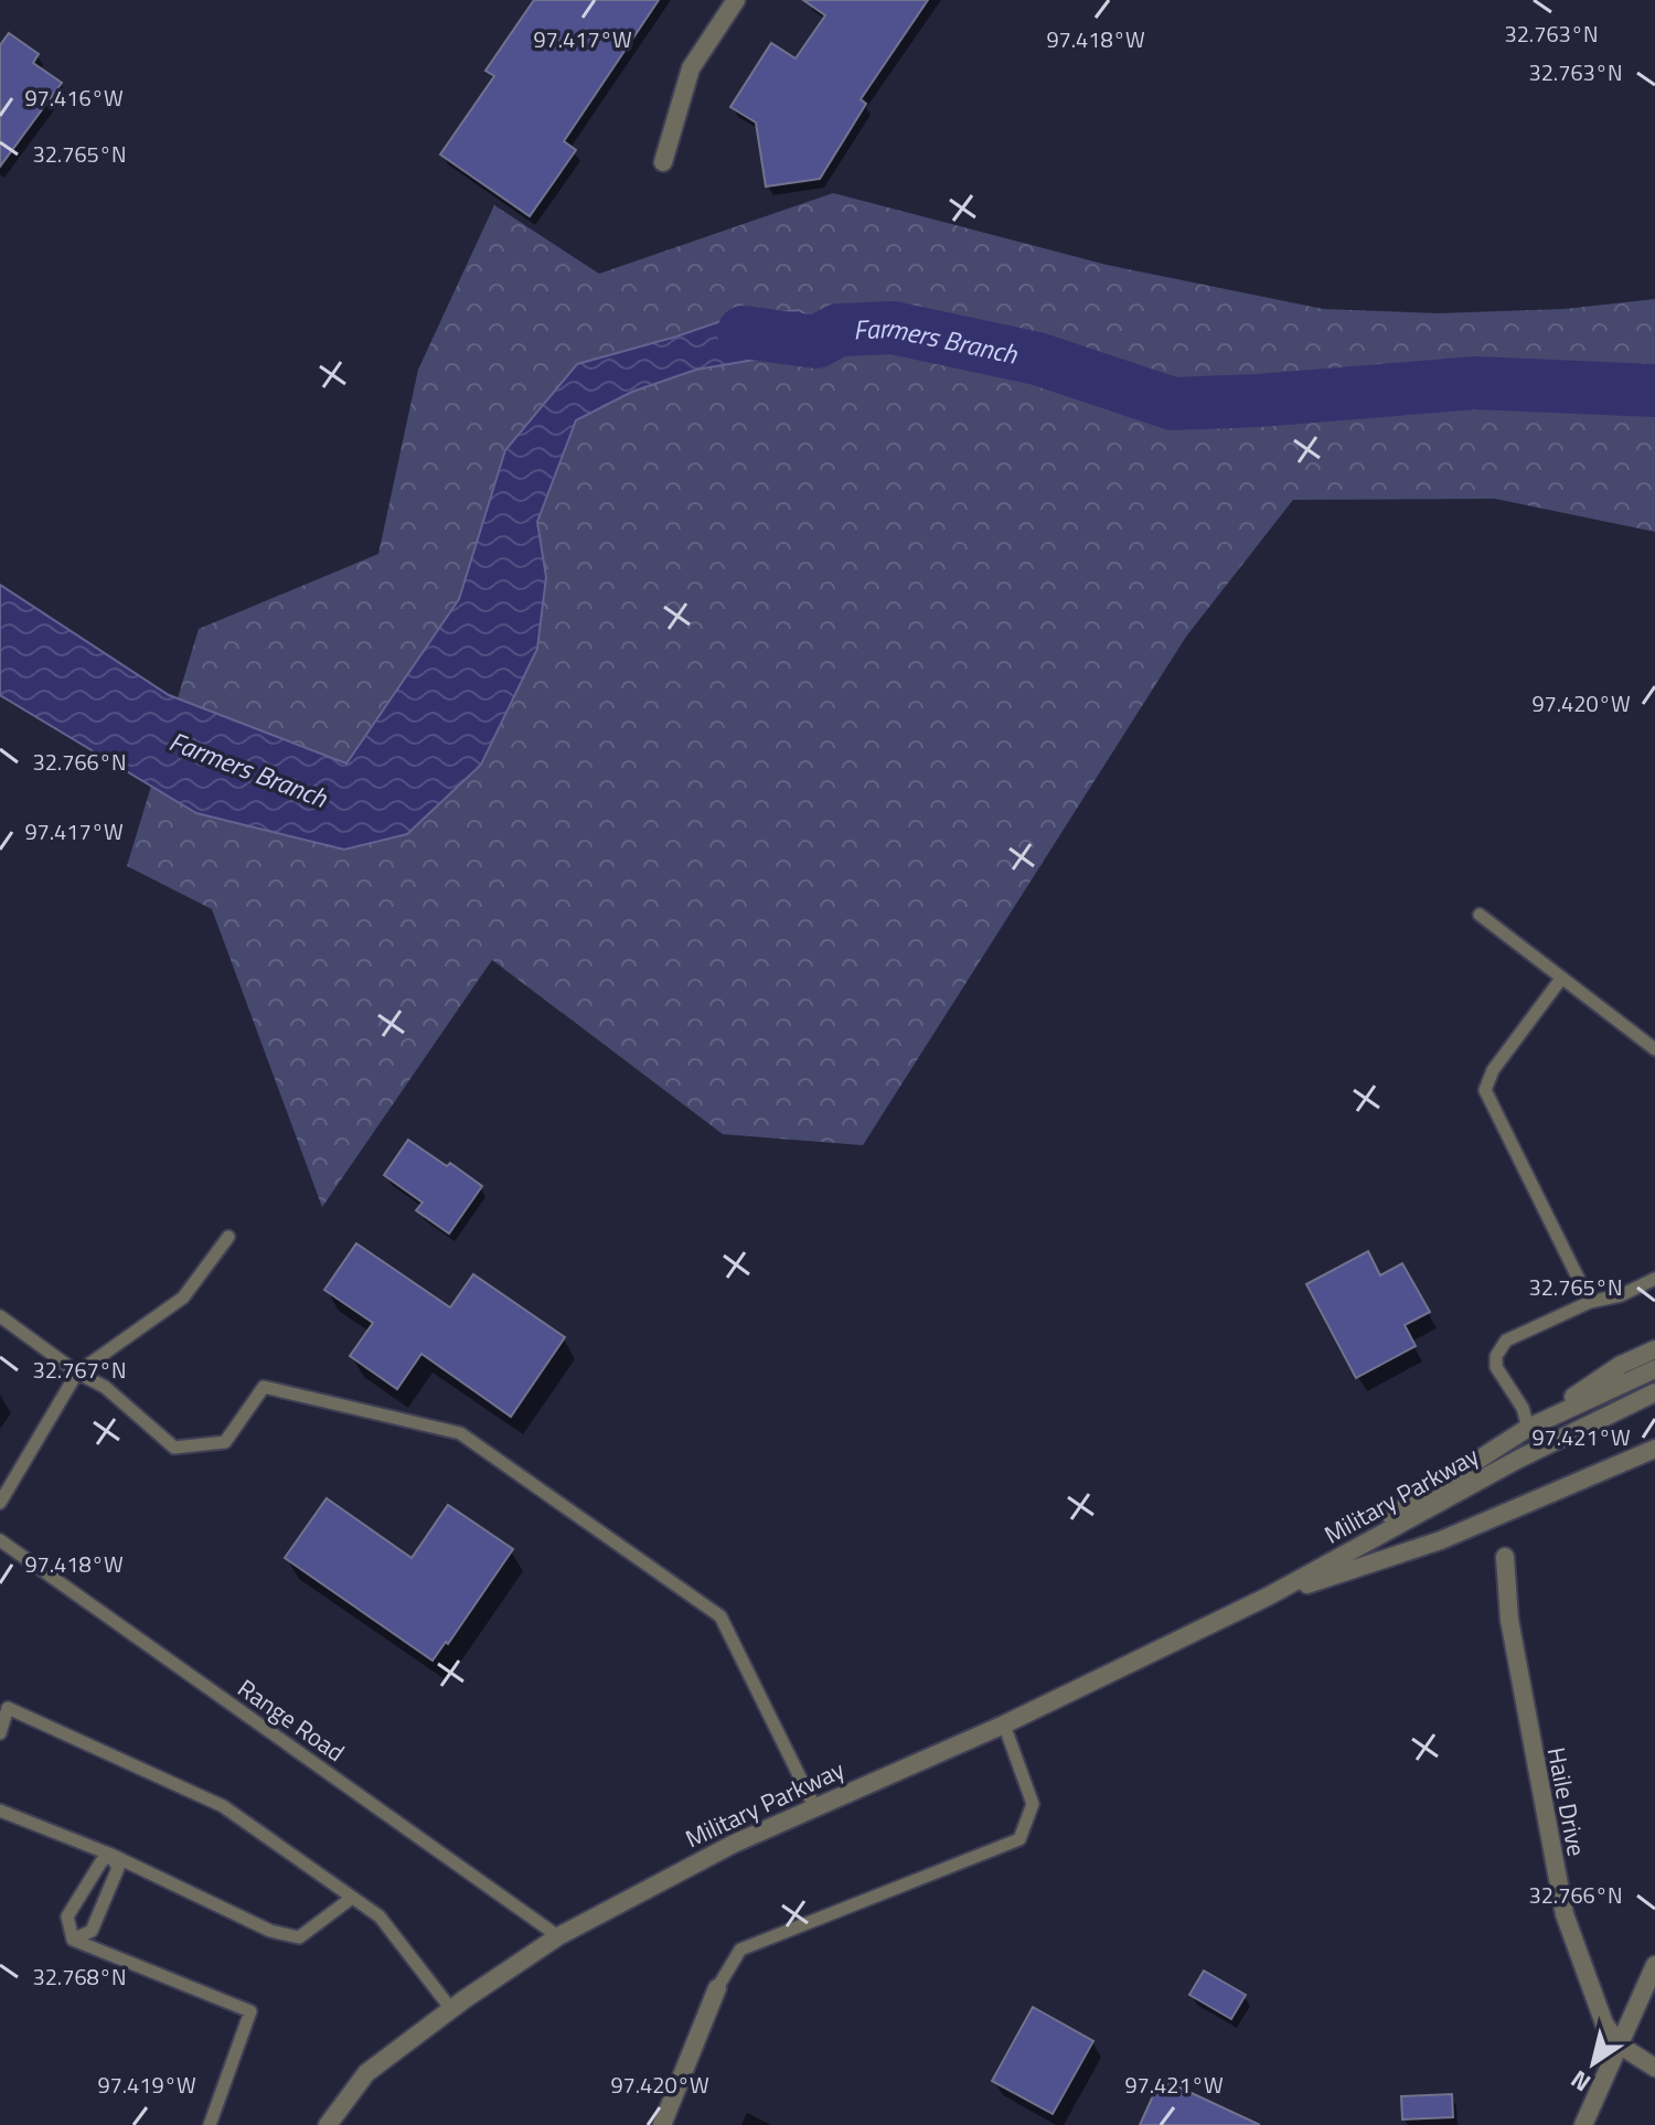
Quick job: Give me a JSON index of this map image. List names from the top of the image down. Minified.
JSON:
{"streets":{"street":["Military Parkway","Haile Drive"],"lane":["Range Road"]},"crossings":[["Military Parkway","Range Road"]],"water":["Farmers Branch"],"north":"bottom left","coordinates":["32.763°N","97.417°W","97.418°W","97.416°W","32.765°N","97.420°W","32.766°N","32.767°N","97.421°W","32.768°N","97.419°W"]}
